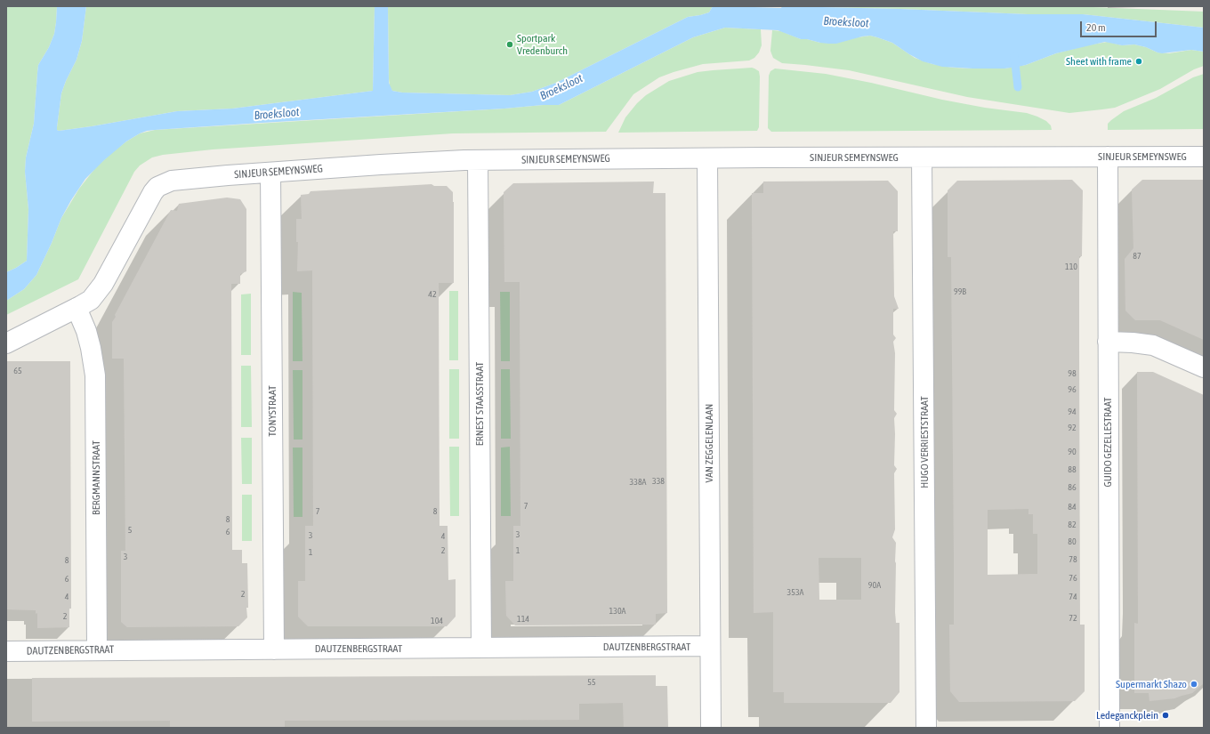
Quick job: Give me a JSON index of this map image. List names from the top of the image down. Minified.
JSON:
{"streets":{"street":["SINJEUR SEMEYNSWEG","ERNEST STAASSTRAAT","TONYSTRAAT","HUGO VERRIESTSTRAAT","GUIDO GEZELLESTRAAT","VAN ZEGGELENLAAN","BERGMANNSTRAAT","DAUTZENBERGSTRAAT"]},"crossings":[["SINJEUR SEMEYNSWEG","ERNEST STAASSTRAAT"],["SINJEUR SEMEYNSWEG","TONYSTRAAT"],["SINJEUR SEMEYNSWEG","HUGO VERRIESTSTRAAT"],["SINJEUR SEMEYNSWEG","GUIDO GEZELLESTRAAT"],["SINJEUR SEMEYNSWEG","VAN ZEGGELENLAAN"],["SINJEUR SEMEYNSWEG","BERGMANNSTRAAT"],["ERNEST STAASSTRAAT","DAUTZENBERGSTRAAT"],["TONYSTRAAT","DAUTZENBERGSTRAAT"],["VAN ZEGGELENLAAN","DAUTZENBERGSTRAAT"],["BERGMANNSTRAAT","DAUTZENBERGSTRAAT"]],"water":["Broeksloot"],"places":["Sportpark Vredenburch","Sheet with frame","Supermarkt Shazo","Ledeganckplein"],"house_numbers":["87","110","99B","42","65","98","96","94","92","90","88","338","338A","86","7","84","7","8","8","82","5","6","3","3","4","80","2","1","1","3","78","8","76","6","90A","353A","2","4","74","130A","2","72","114","104","55"],"scale_bar":"20 m"}
